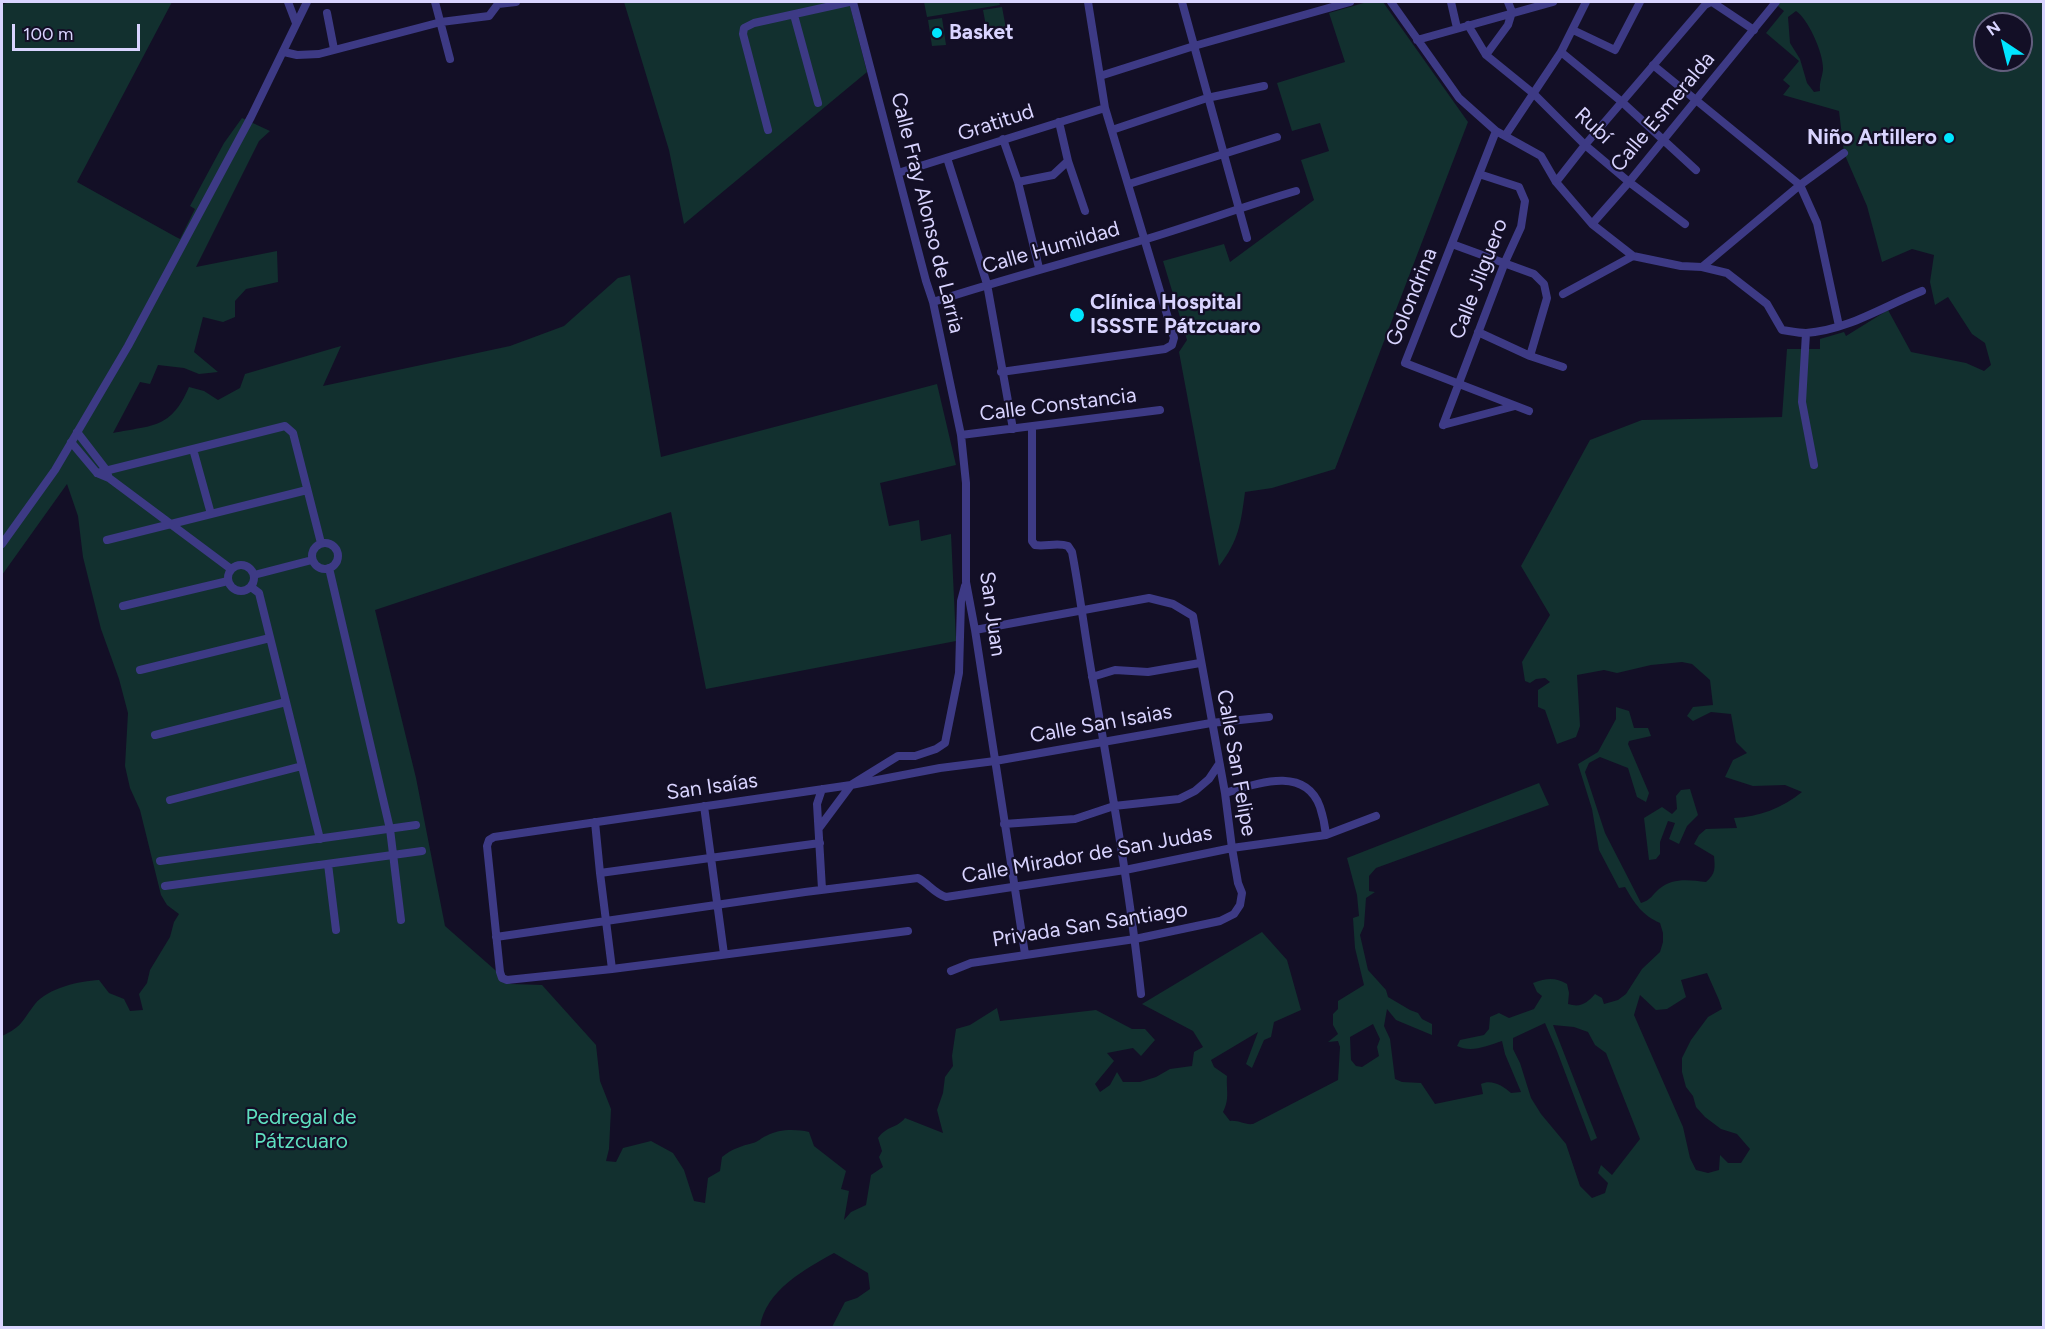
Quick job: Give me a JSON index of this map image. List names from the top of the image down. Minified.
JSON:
{"streets":{"street":["Calle Esmeralda","Gratitud","Rubí","Calle Fray Alonso de Larria","Calle Humildad","Calle Jilguero","Golondrina","Calle Constancia","San Juan","Calle San Isaias","Calle San Felipe","San Isaías","Calle Mirador de San Judas","Privada San Santiago"]},"crossings":[["Calle Esmeralda","Rubí"],["Gratitud","Calle Fray Alonso de Larria"],["Calle Fray Alonso de Larria","Calle Humildad"],["Calle Fray Alonso de Larria","Calle Constancia"],["Calle Fray Alonso de Larria","San Juan"],["Calle Jilguero","Golondrina"],["Calle Constancia","San Juan"],["San Juan","Calle San Isaias"],["San Juan","Calle Mirador de San Judas"],["San Juan","Privada San Santiago"],["Calle San Isaias","Calle San Felipe"],["Calle San Isaias","San Isaías"],["Calle San Felipe","Calle Mirador de San Judas"],["Calle San Felipe","Privada San Santiago"]],"parks":["Pedregal de Pátzcuaro"],"places":["Basket","Niño Artillero","Clínica Hospital ISSSTE Pátzcuaro"],"scale_bar":"100 m","north":"top left"}
